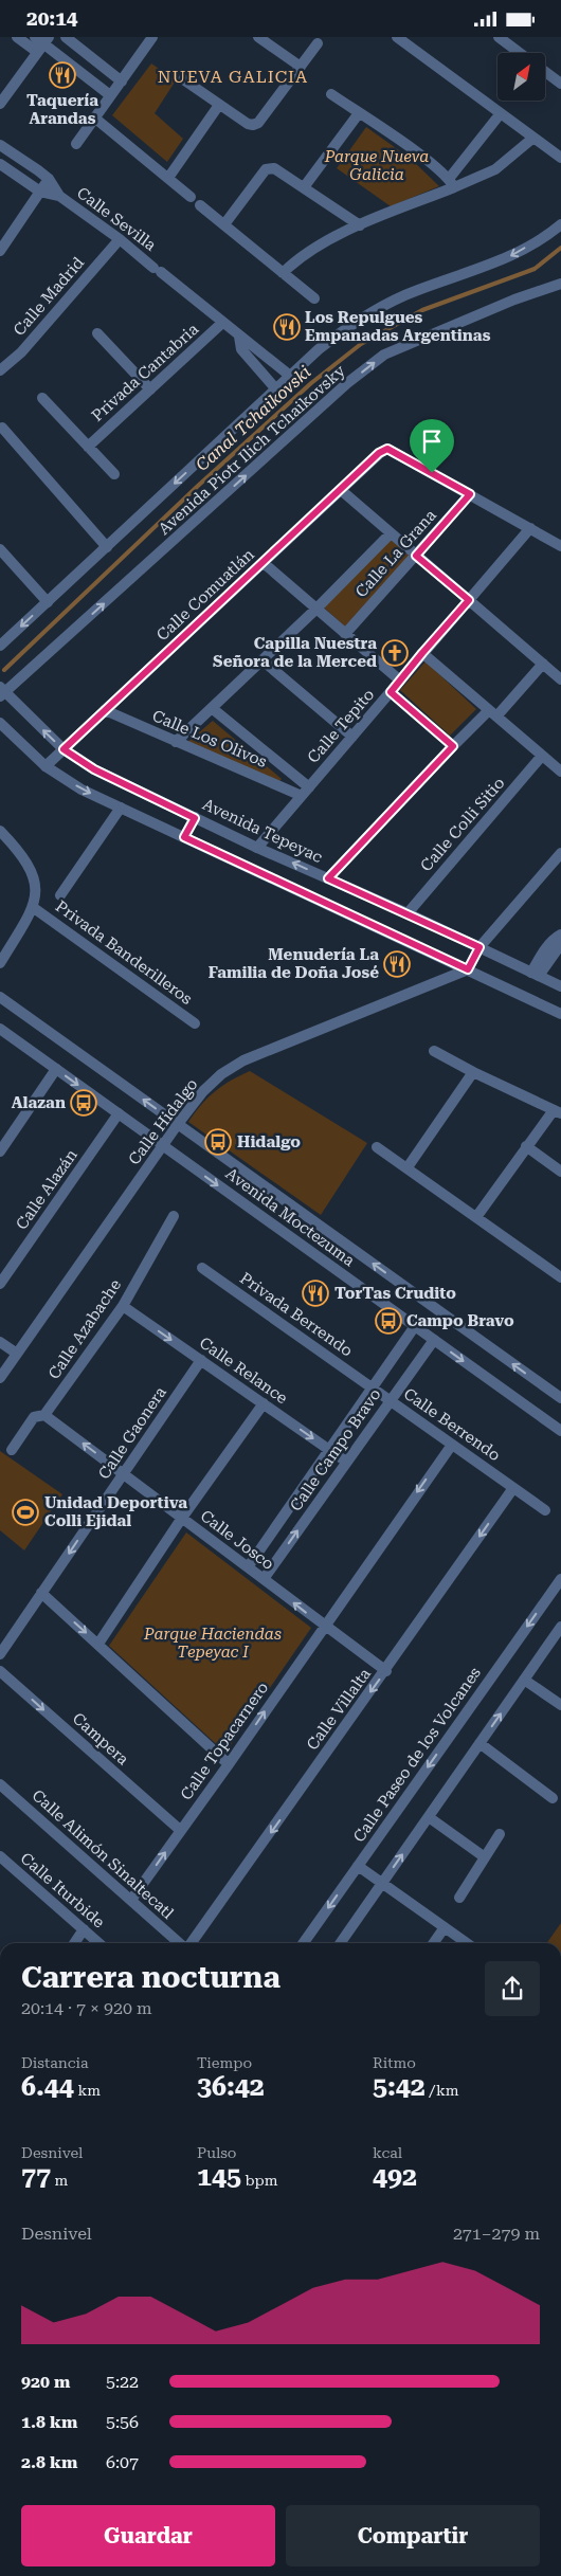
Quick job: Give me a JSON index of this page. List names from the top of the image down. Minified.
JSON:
{"streets":{"street":["Calle Sevilla","Calle Madrid","Privada Cantabria","Avenida Piotr Ilich Tchaikovsky","Calle La Grana","Calle Comuatlán","Calle Tepito","Calle Los Olivos","Calle Colli Sitio","Avenida Tepeyac","Privada Banderilleros","Calle Hidalgo","Calle Alazán","Avenida Moctezuma","Privada Berrendo","Calle Azabache","Calle Relance","Calle Berrendo","Calle Gaonera","Calle Campo Bravo","Calle Josco","Calle Villalta","Campera","Calle Topacarnero","Calle Paseo de los Volcanes","Calle Alimón Sinaltecatl","Calle Iturbide"]},"crossings":[["Calle Sevilla","Calle Madrid"],["Calle Sevilla","Privada Cantabria"],["Calle Sevilla","Avenida Piotr Ilich Tchaikovsky"],["Avenida Piotr Ilich Tchaikovsky","Avenida Tepeyac"],["Calle La Grana","Calle Comuatlán"],["Calle Comuatlán","Calle Los Olivos"],["Calle Comuatlán","Avenida Tepeyac"],["Calle Tepito","Calle Los Olivos"],["Calle Tepito","Avenida Tepeyac"],["Calle Colli Sitio","Avenida Tepeyac"],["Calle Hidalgo","Avenida Moctezuma"],["Calle Alazán","Avenida Moctezuma"],["Avenida Moctezuma","Calle Campo Bravo"],["Privada Berrendo","Calle Berrendo"],["Privada Berrendo","Calle Campo Bravo"],["Calle Azabache","Calle Relance"],["Calle Azabache","Calle Josco"],["Calle Relance","Calle Gaonera"],["Calle Relance","Calle Campo Bravo"],["Calle Berrendo","Calle Campo Bravo"],["Calle Berrendo","Calle Villalta"],["Calle Berrendo","Calle Topacarnero"],["Calle Gaonera","Calle Josco"],["Calle Campo Bravo","Calle Josco"],["Calle Josco","Calle Villalta"],["Calle Josco","Calle Topacarnero"],["Campera","Calle Topacarnero"],["Calle Topacarnero","Calle Alimón Sinaltecatl"]],"one_way":["Calle Relance","Calle Josco","Calle Villalta"],"districts":["NUEVA GALICIA"],"water":["Canal Tchaikovski"],"parks":["Parque Nueva Galicia","Parque Haciendas Tepeyac I"],"places":{"restaurant":["Taquería Arandas","Los Repulgues Empanadas Argentinas","Menudería La Familia de Doña José","TorTas Crudito"],"church":["Capilla Nuestra Señora de la Merced"],"bus stop":["Alazan","Hidalgo","Campo Bravo"],"sports":["Unidad Deportiva Colli Ejidal"]},"north":"top right","page":{"status":"20:14","heading":["Carrera nocturna","20:14 · 7 × 920 m"],"stats":[["Distancia","6.44 km"],["Tiempo","36:42"],["Ritmo","5:42 /km"],["Desnivel","77 m"],["Pulso","145 bpm"],["kcal","492"]],"chart":["Desnivel","271–279 m"],"list":[{"name":"920 m","note":"5:22"},{"name":"1.8 km","note":"5:56"},{"name":"2.8 km","note":"6:07"}],"buttons":["Guardar","Compartir"]}}
